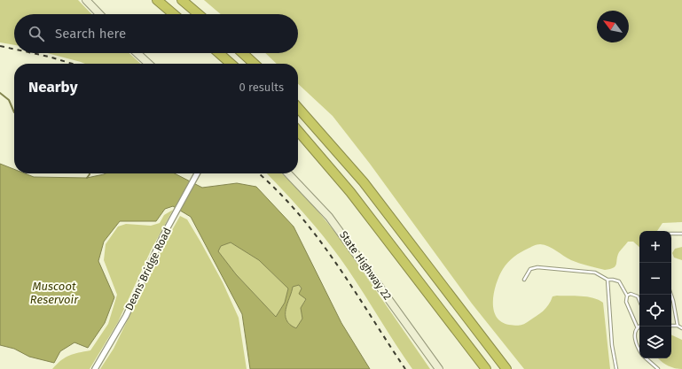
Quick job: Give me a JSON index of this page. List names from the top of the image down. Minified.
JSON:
{"streets":{"main road":["State Highway 22"],"street":["Deans Bridge Road"]},"water":["Muscoot Reservoir"],"north":"top left","page":{"search":"Search here","heading":["Nearby","0 results"],"map_buttons":["+","−"]}}
